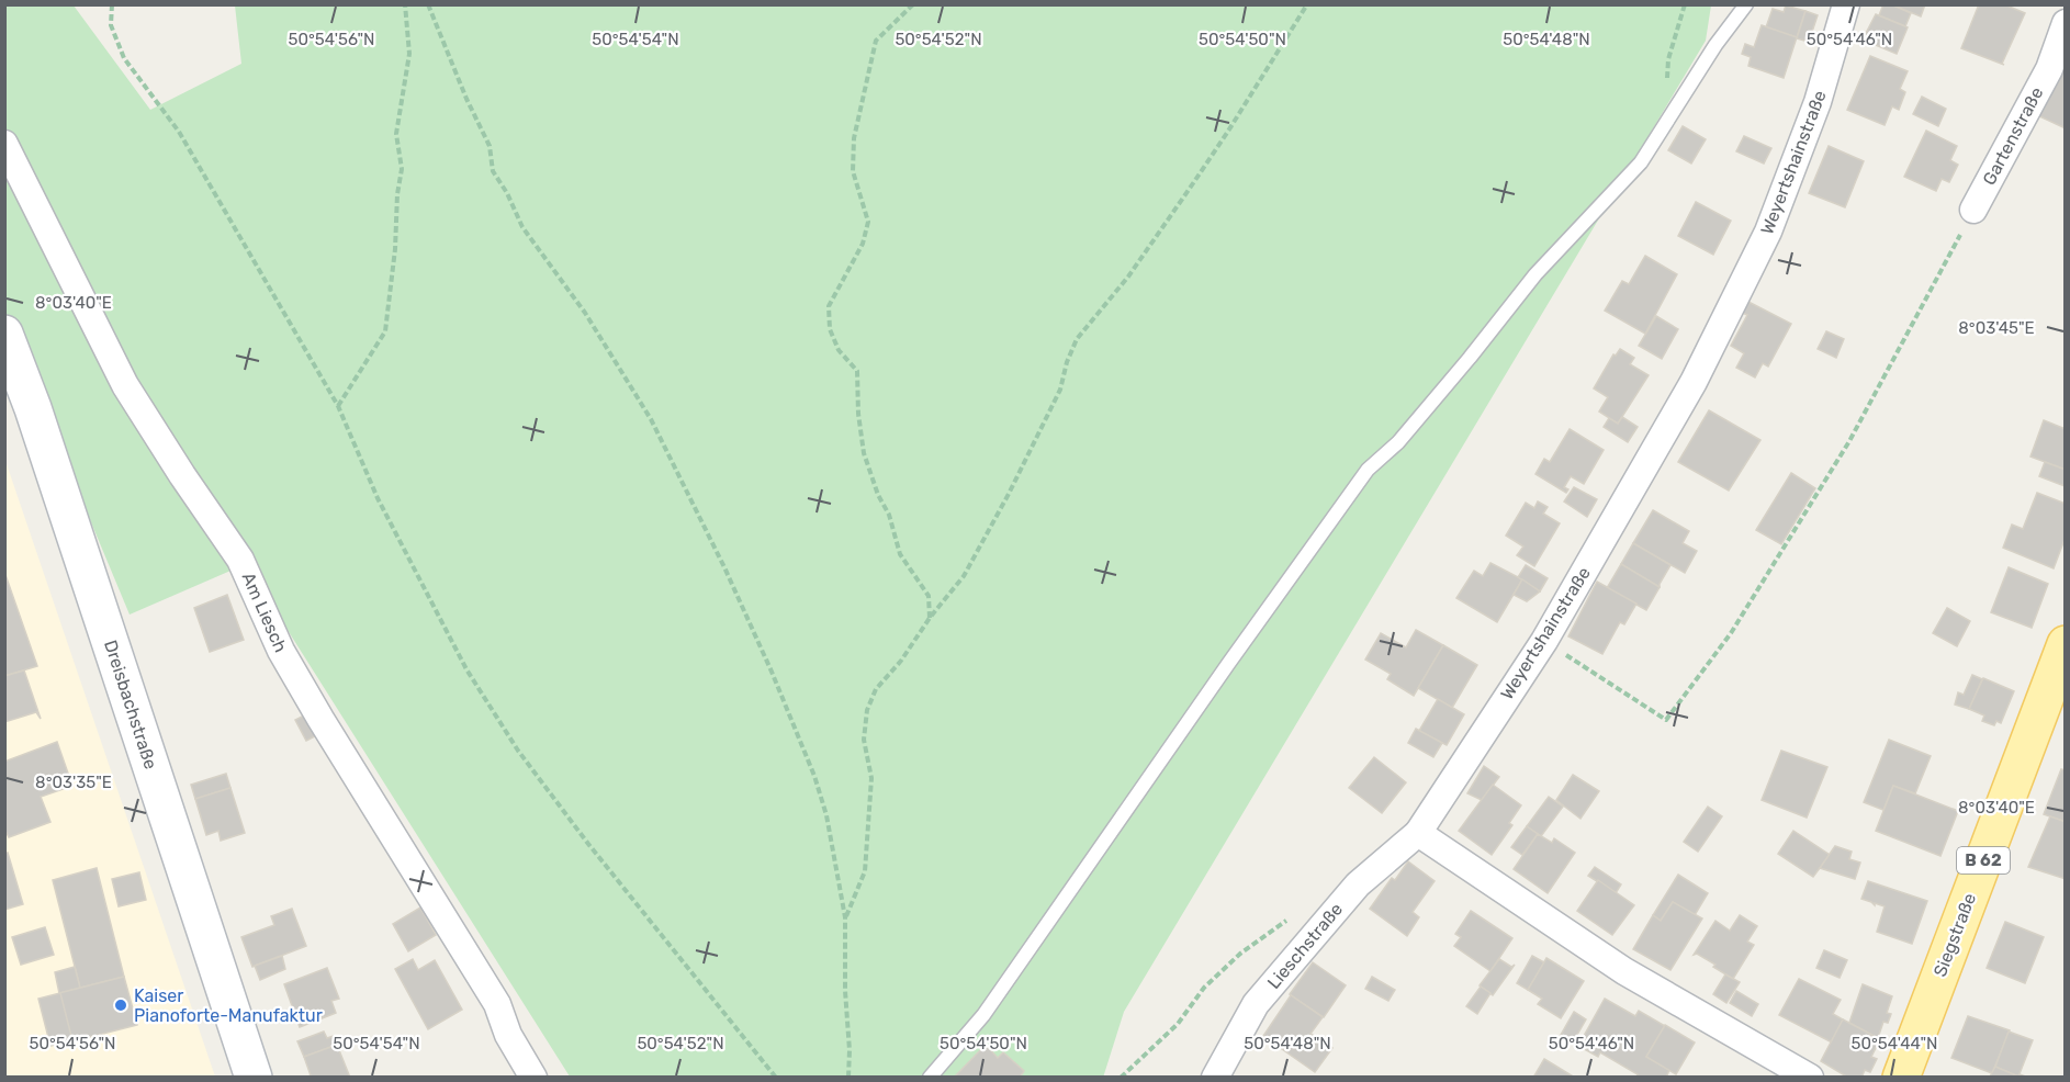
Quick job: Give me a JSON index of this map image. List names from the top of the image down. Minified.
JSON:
{"streets":{"main road":["Dreisbachstraße","B 62","Siegstraße"],"street":["Gartenstraße","Weyertshainstraße","Am Liesch","Lieschstraße"]},"crossings":[["Weyertshainstraße","Lieschstraße"]],"places":["Kaiser Pianoforte-Manufaktur"],"coordinates":["50°54'56\"N","50°54'54\"N","50°54'52\"N","50°54'50\"N","50°54'48\"N","50°54'46\"N","8°03'40\"E","8°03'45\"E","8°03'35\"E","50°54'44\"N"]}
